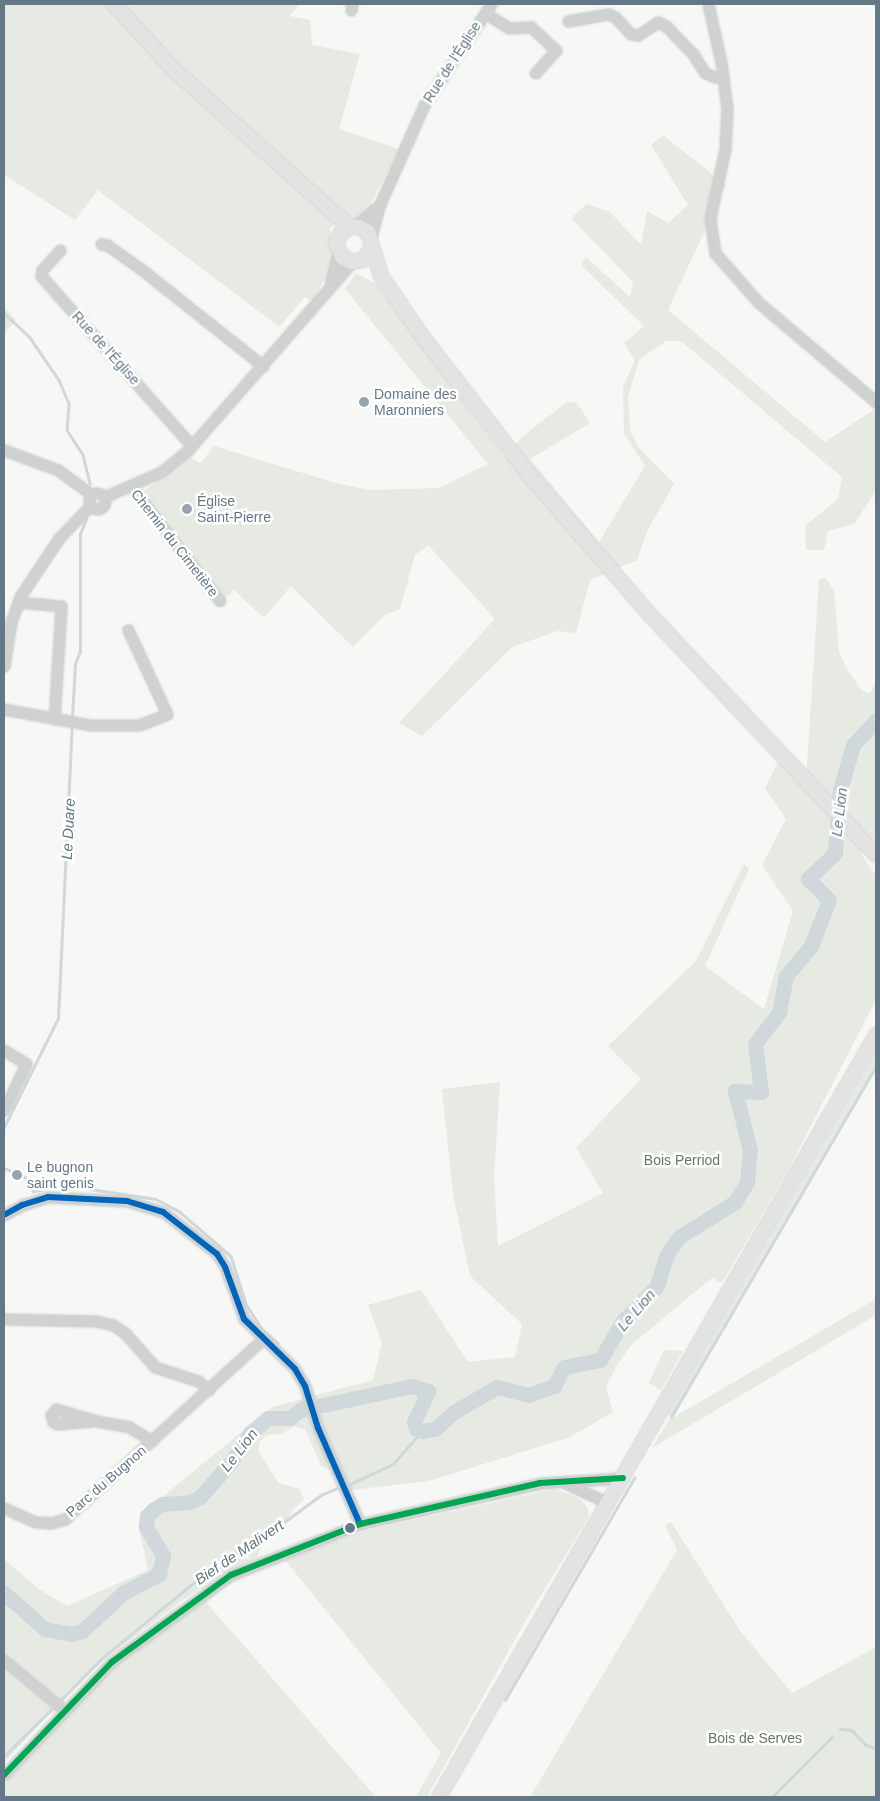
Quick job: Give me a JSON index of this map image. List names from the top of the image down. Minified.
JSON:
{"streets":{"street":["Rue de l'Église","Chemin du Cimetière","Parc du Bugnon"]},"water":["Le Lion","Le Duare","Bief de Malivert"],"parks":["Bois Perriod","Bois de Serves"],"places":["Domaine des Maronniers","Église Saint-Pierre","Le bugnon saint genis"]}
